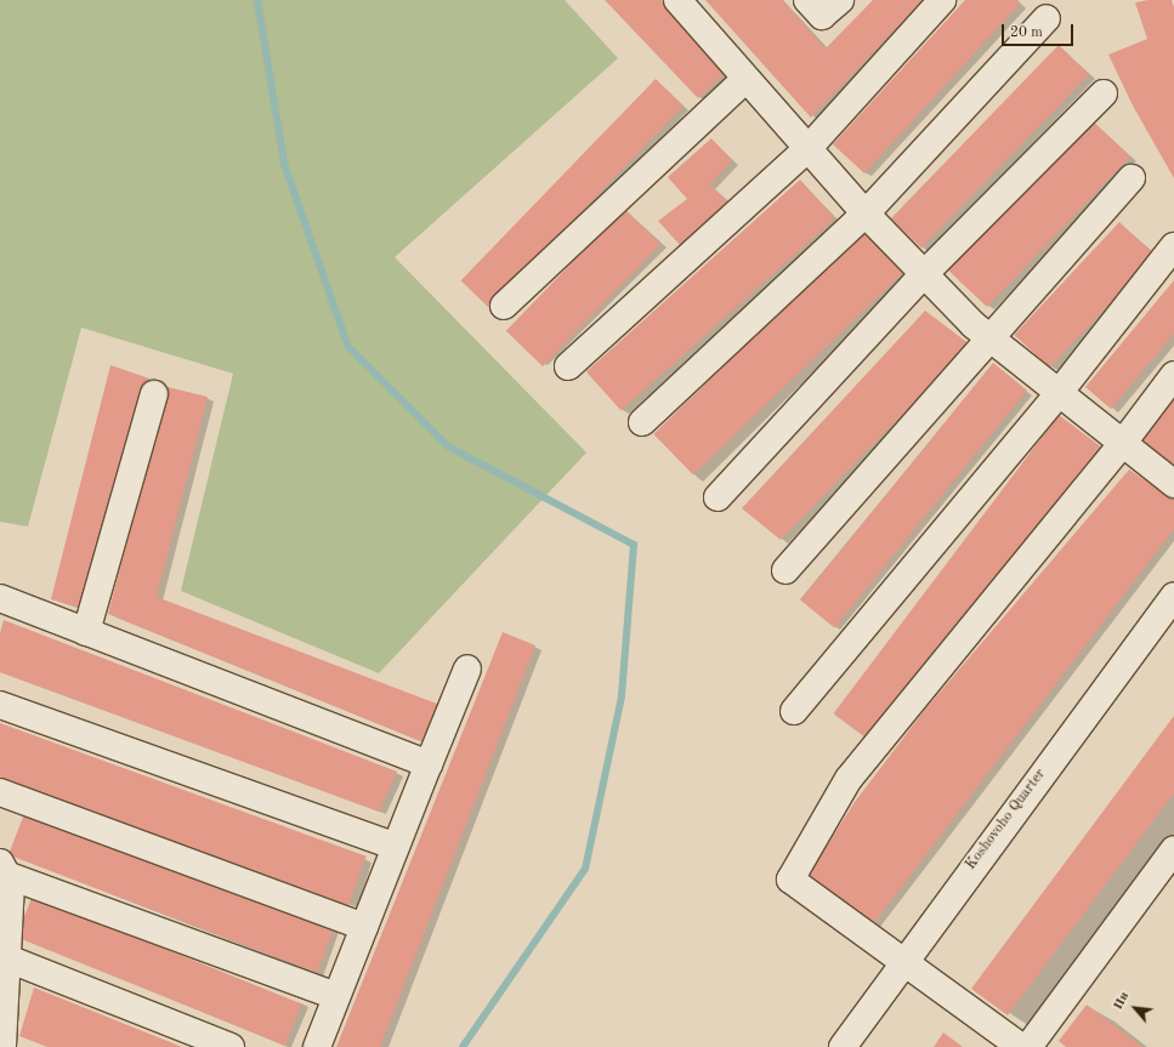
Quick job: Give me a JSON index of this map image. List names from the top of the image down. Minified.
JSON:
{"streets":{"street":["Koshovoho Quarter"]},"scale_bar":"20 m","north":"top left"}
